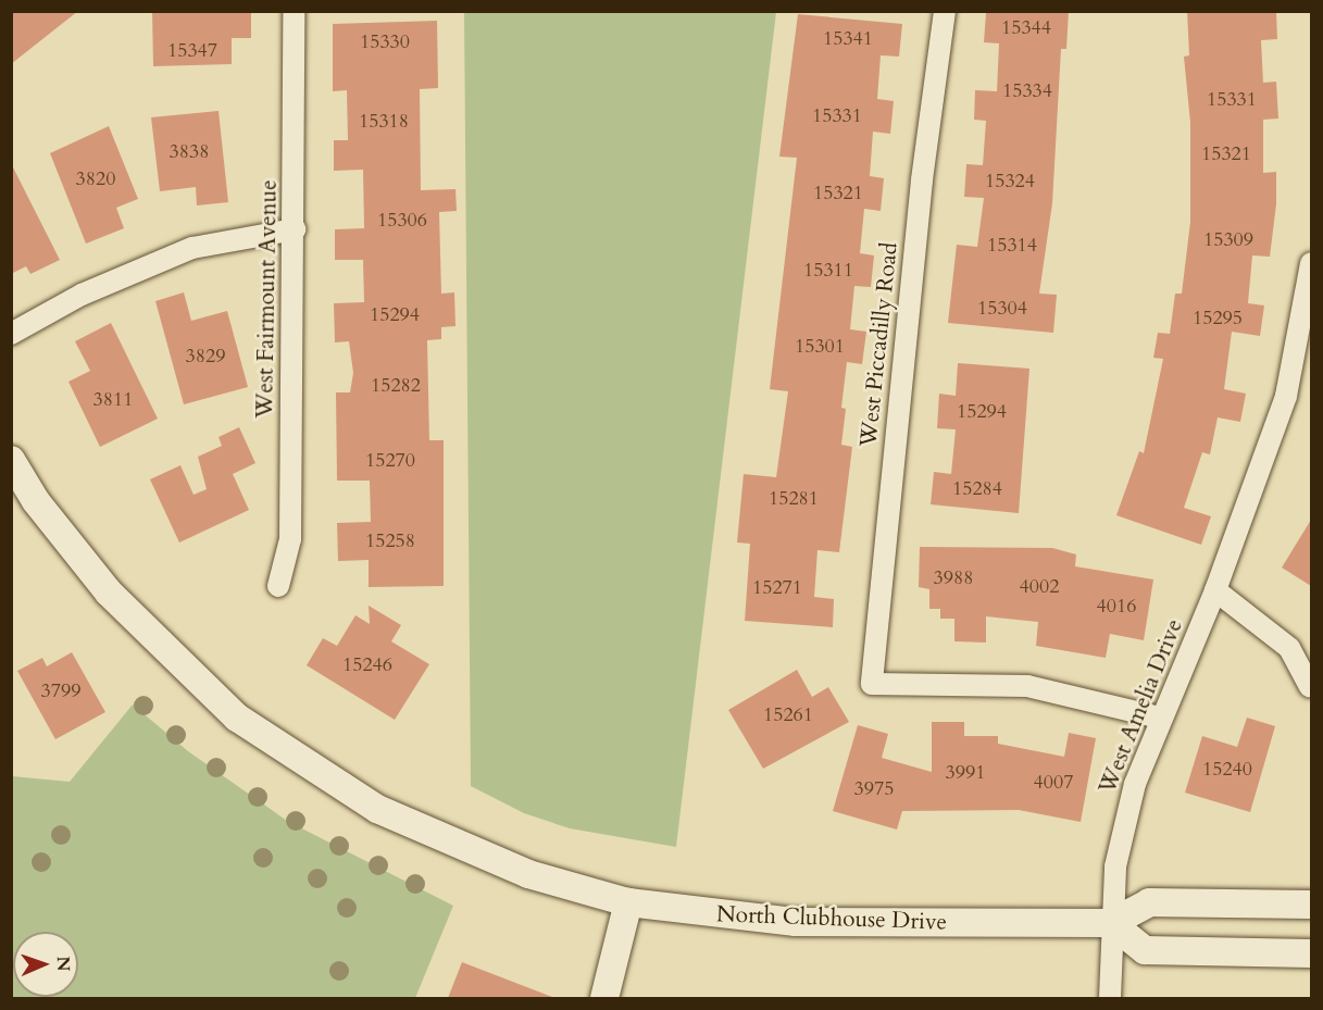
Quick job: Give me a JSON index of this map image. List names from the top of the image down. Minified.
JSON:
{"streets":{"street":["West Fairmount Avenue","West Piccadilly Road","West Amelia Drive","North Clubhouse Drive"]},"crossings":[["West Piccadilly Road","West Amelia Drive"],["West Amelia Drive","North Clubhouse Drive"]],"house_numbers":["15344","15341","15330","15347","15334","15331","15331","15318","3838","15321","3820","15324","15321","15306","15309","15314","15311","15304","15294","15295","15301","3829","15282","3811","15294","15270","15284","15281","15258","3988","4002","15271","4016","15246","3799","15261","15240","3991","4007","3975"],"north":"right"}
